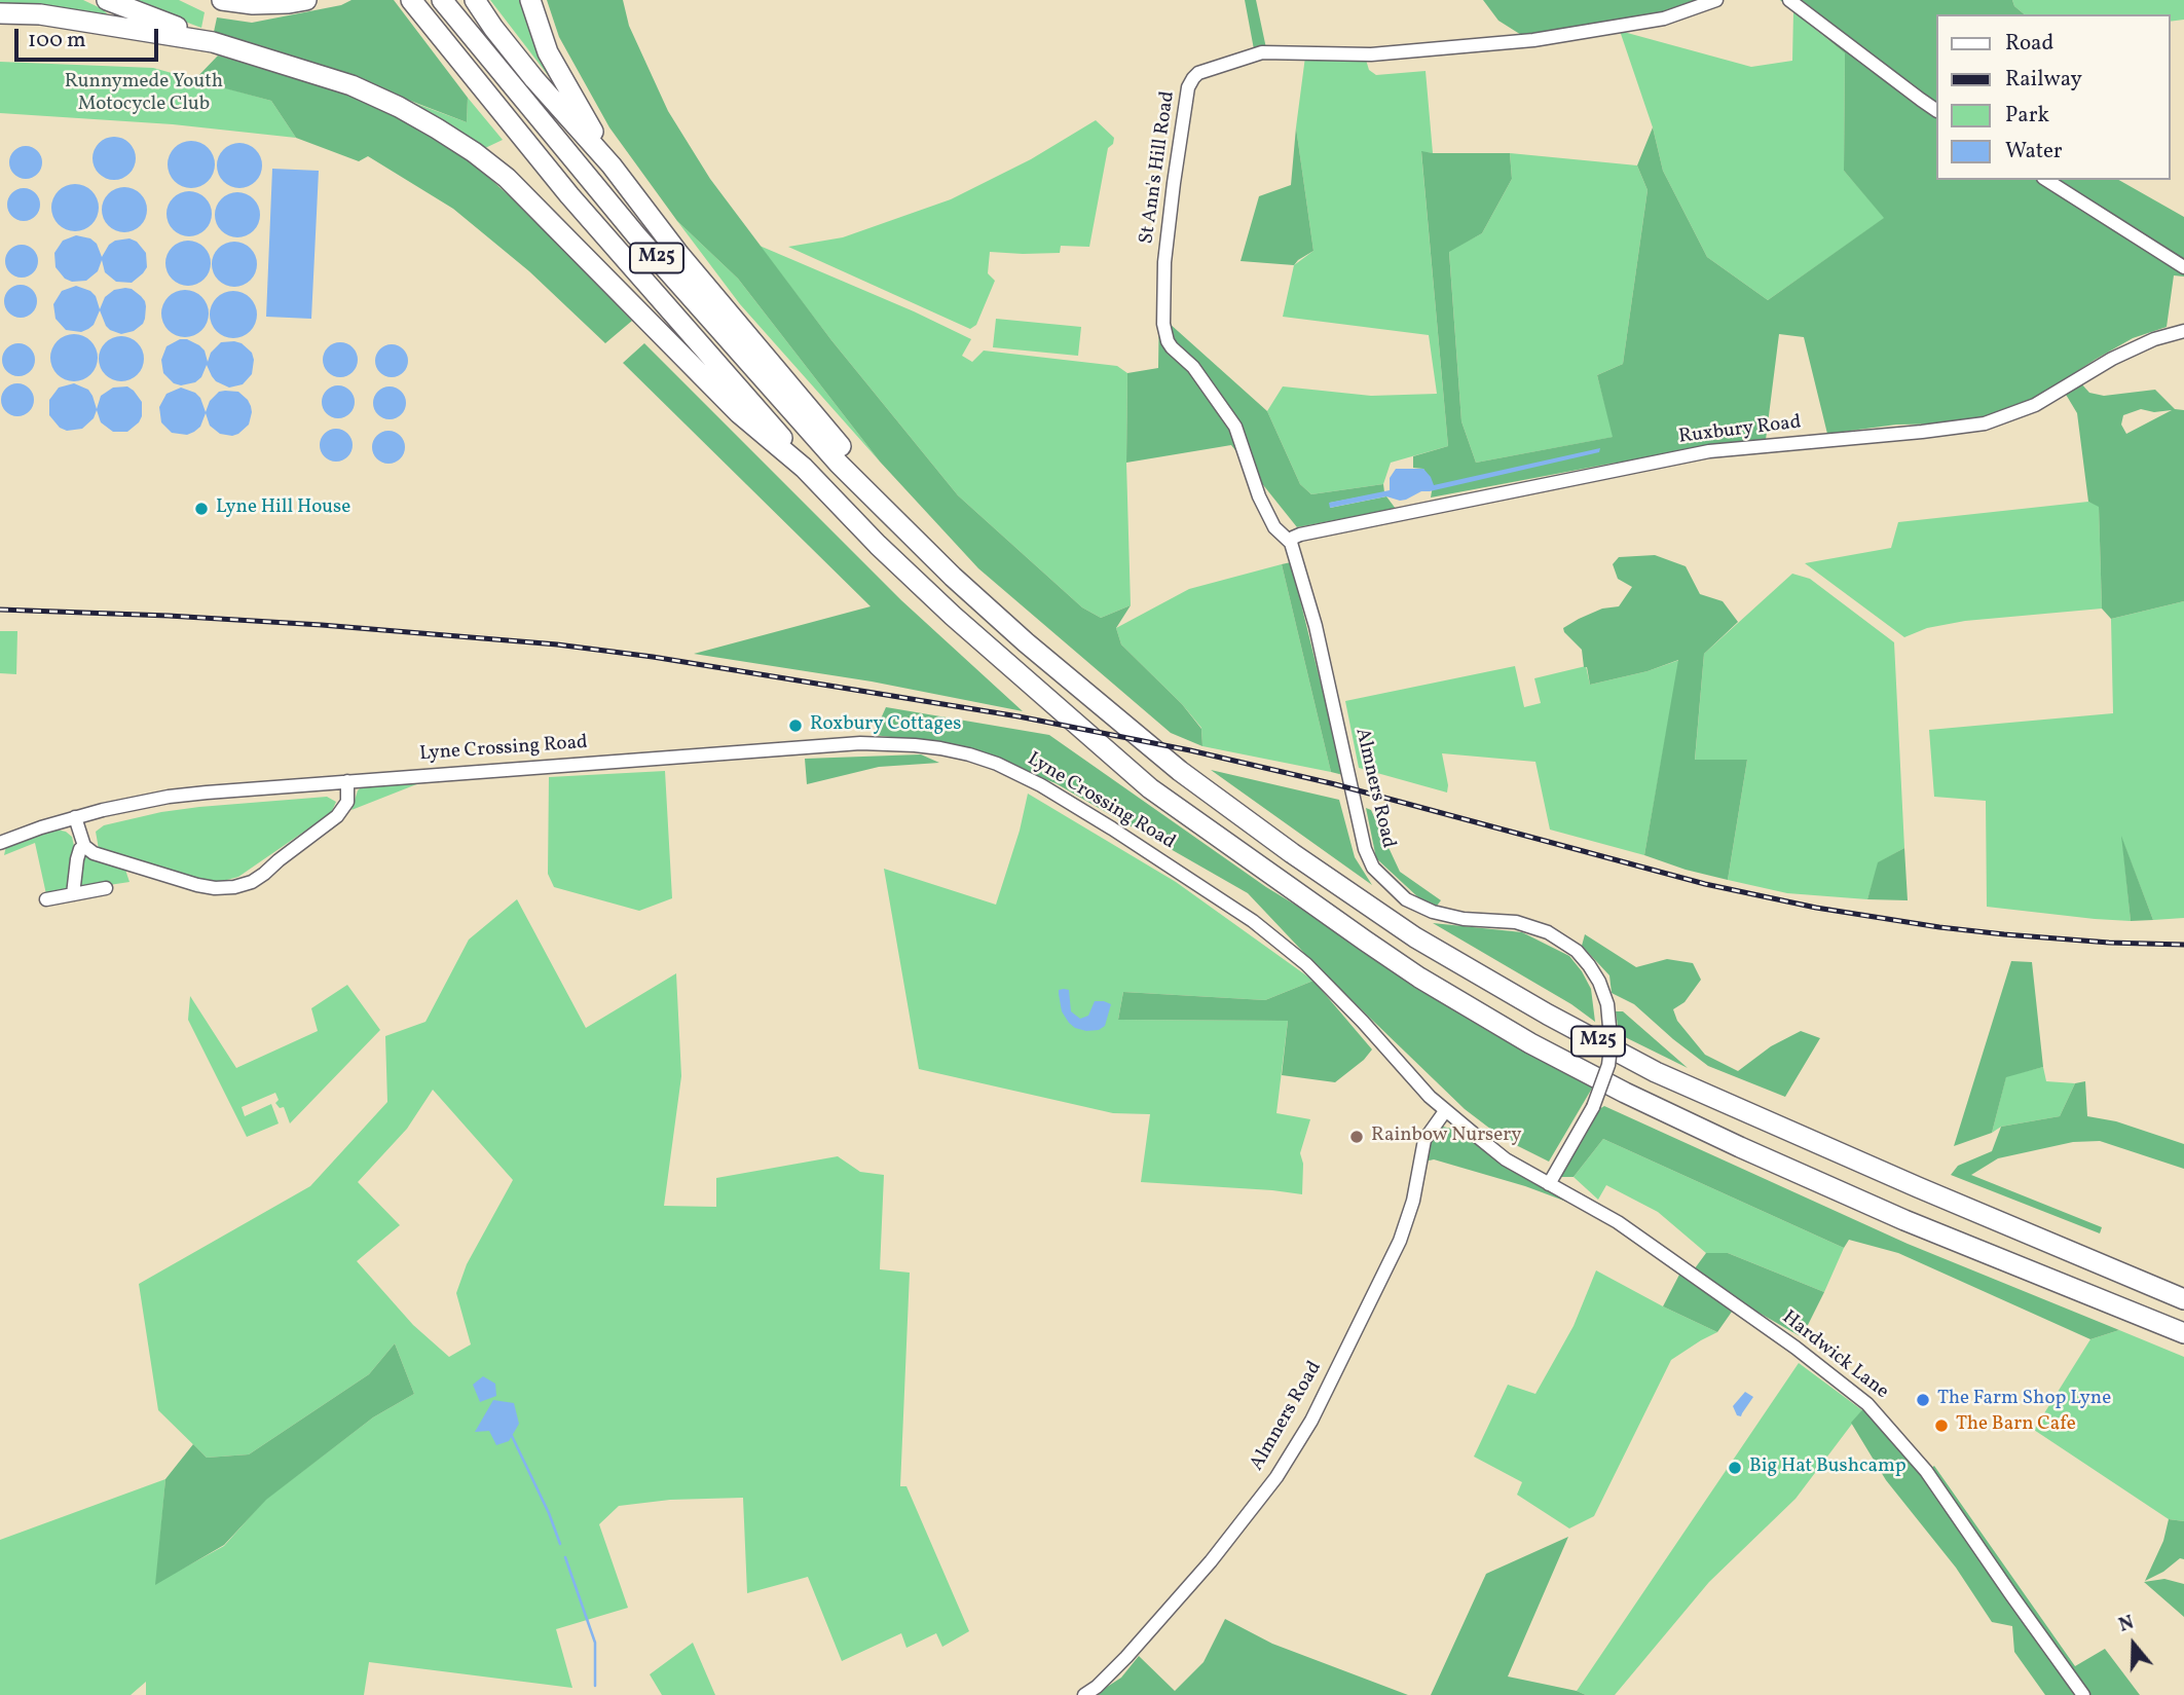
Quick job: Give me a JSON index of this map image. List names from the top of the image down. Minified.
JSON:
{"streets":{"highway":["M25"],"street":["St Ann's Hill Road","Ruxbury Road","Lyne Crossing Road","Almners Road","Hardwick Lane"]},"crossings":[["St Ann's Hill Road","Ruxbury Road"],["St Ann's Hill Road","Almners Road"],["Ruxbury Road","Almners Road"],["Lyne Crossing Road","Almners Road"],["Lyne Crossing Road","Hardwick Lane"],["Almners Road","Hardwick Lane"]],"parks":["Runnymede Youth Motocycle Club"],"places":["Lyne Hill House","Roxbury Cottages","Rainbow Nursery","The Farm Shop Lyne","The Barn Cafe","Big Hat Bushcamp"],"legend":["Road","Railway","Park","Water"],"scale_bar":"100 m","north":"top"}
